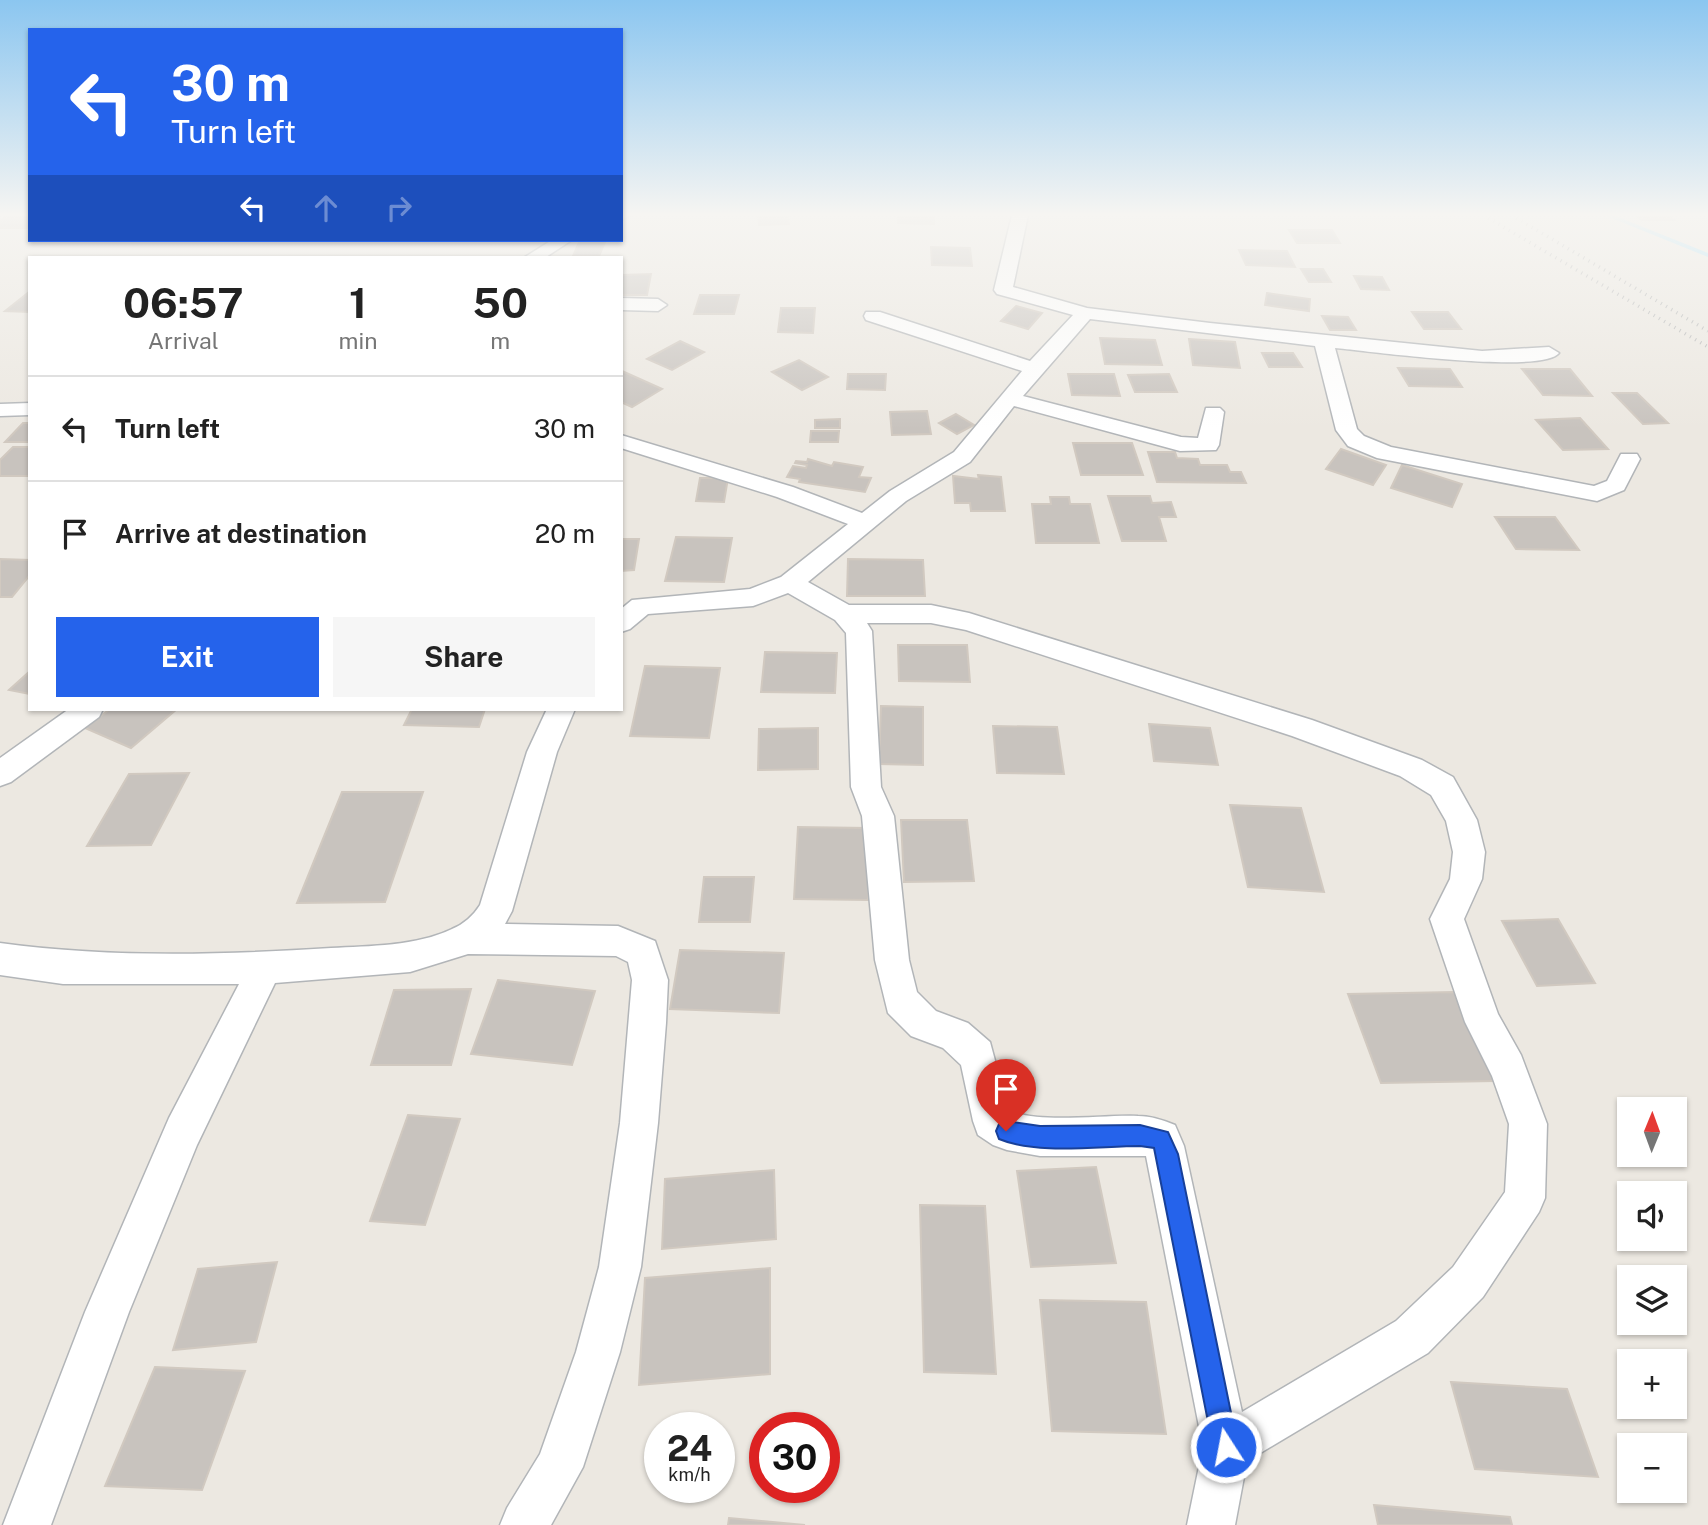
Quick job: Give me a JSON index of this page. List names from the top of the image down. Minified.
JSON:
{"north":"top","page":{"turn":["30 m","Turn left"],"eta":["06:57","Arrival","1","min","50","m"],"list":[{"name":"Turn left","value":"30 m"},{"name":"Arrive at destination","value":"20 m"}],"buttons":["Exit","Share"],"map_buttons":["+","−"],"speed":"24 km/h","limit":"30"}}
